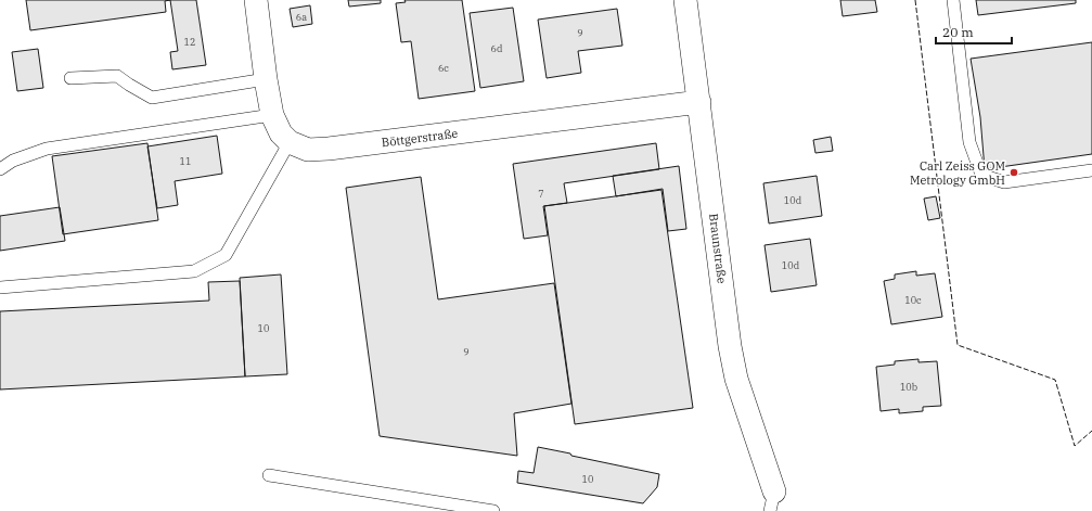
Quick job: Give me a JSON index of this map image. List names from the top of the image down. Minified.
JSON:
{"streets":{"street":["Böttgerstraße","Braunstraße"]},"crossings":[["Böttgerstraße","Braunstraße"]],"places":["Carl Zeiss GOM Metrology GmbH"],"house_numbers":["6a","9","12","6d","6c","11","7","10d","10d","10c","10","9","10b","10"],"scale_bar":"20 m"}
